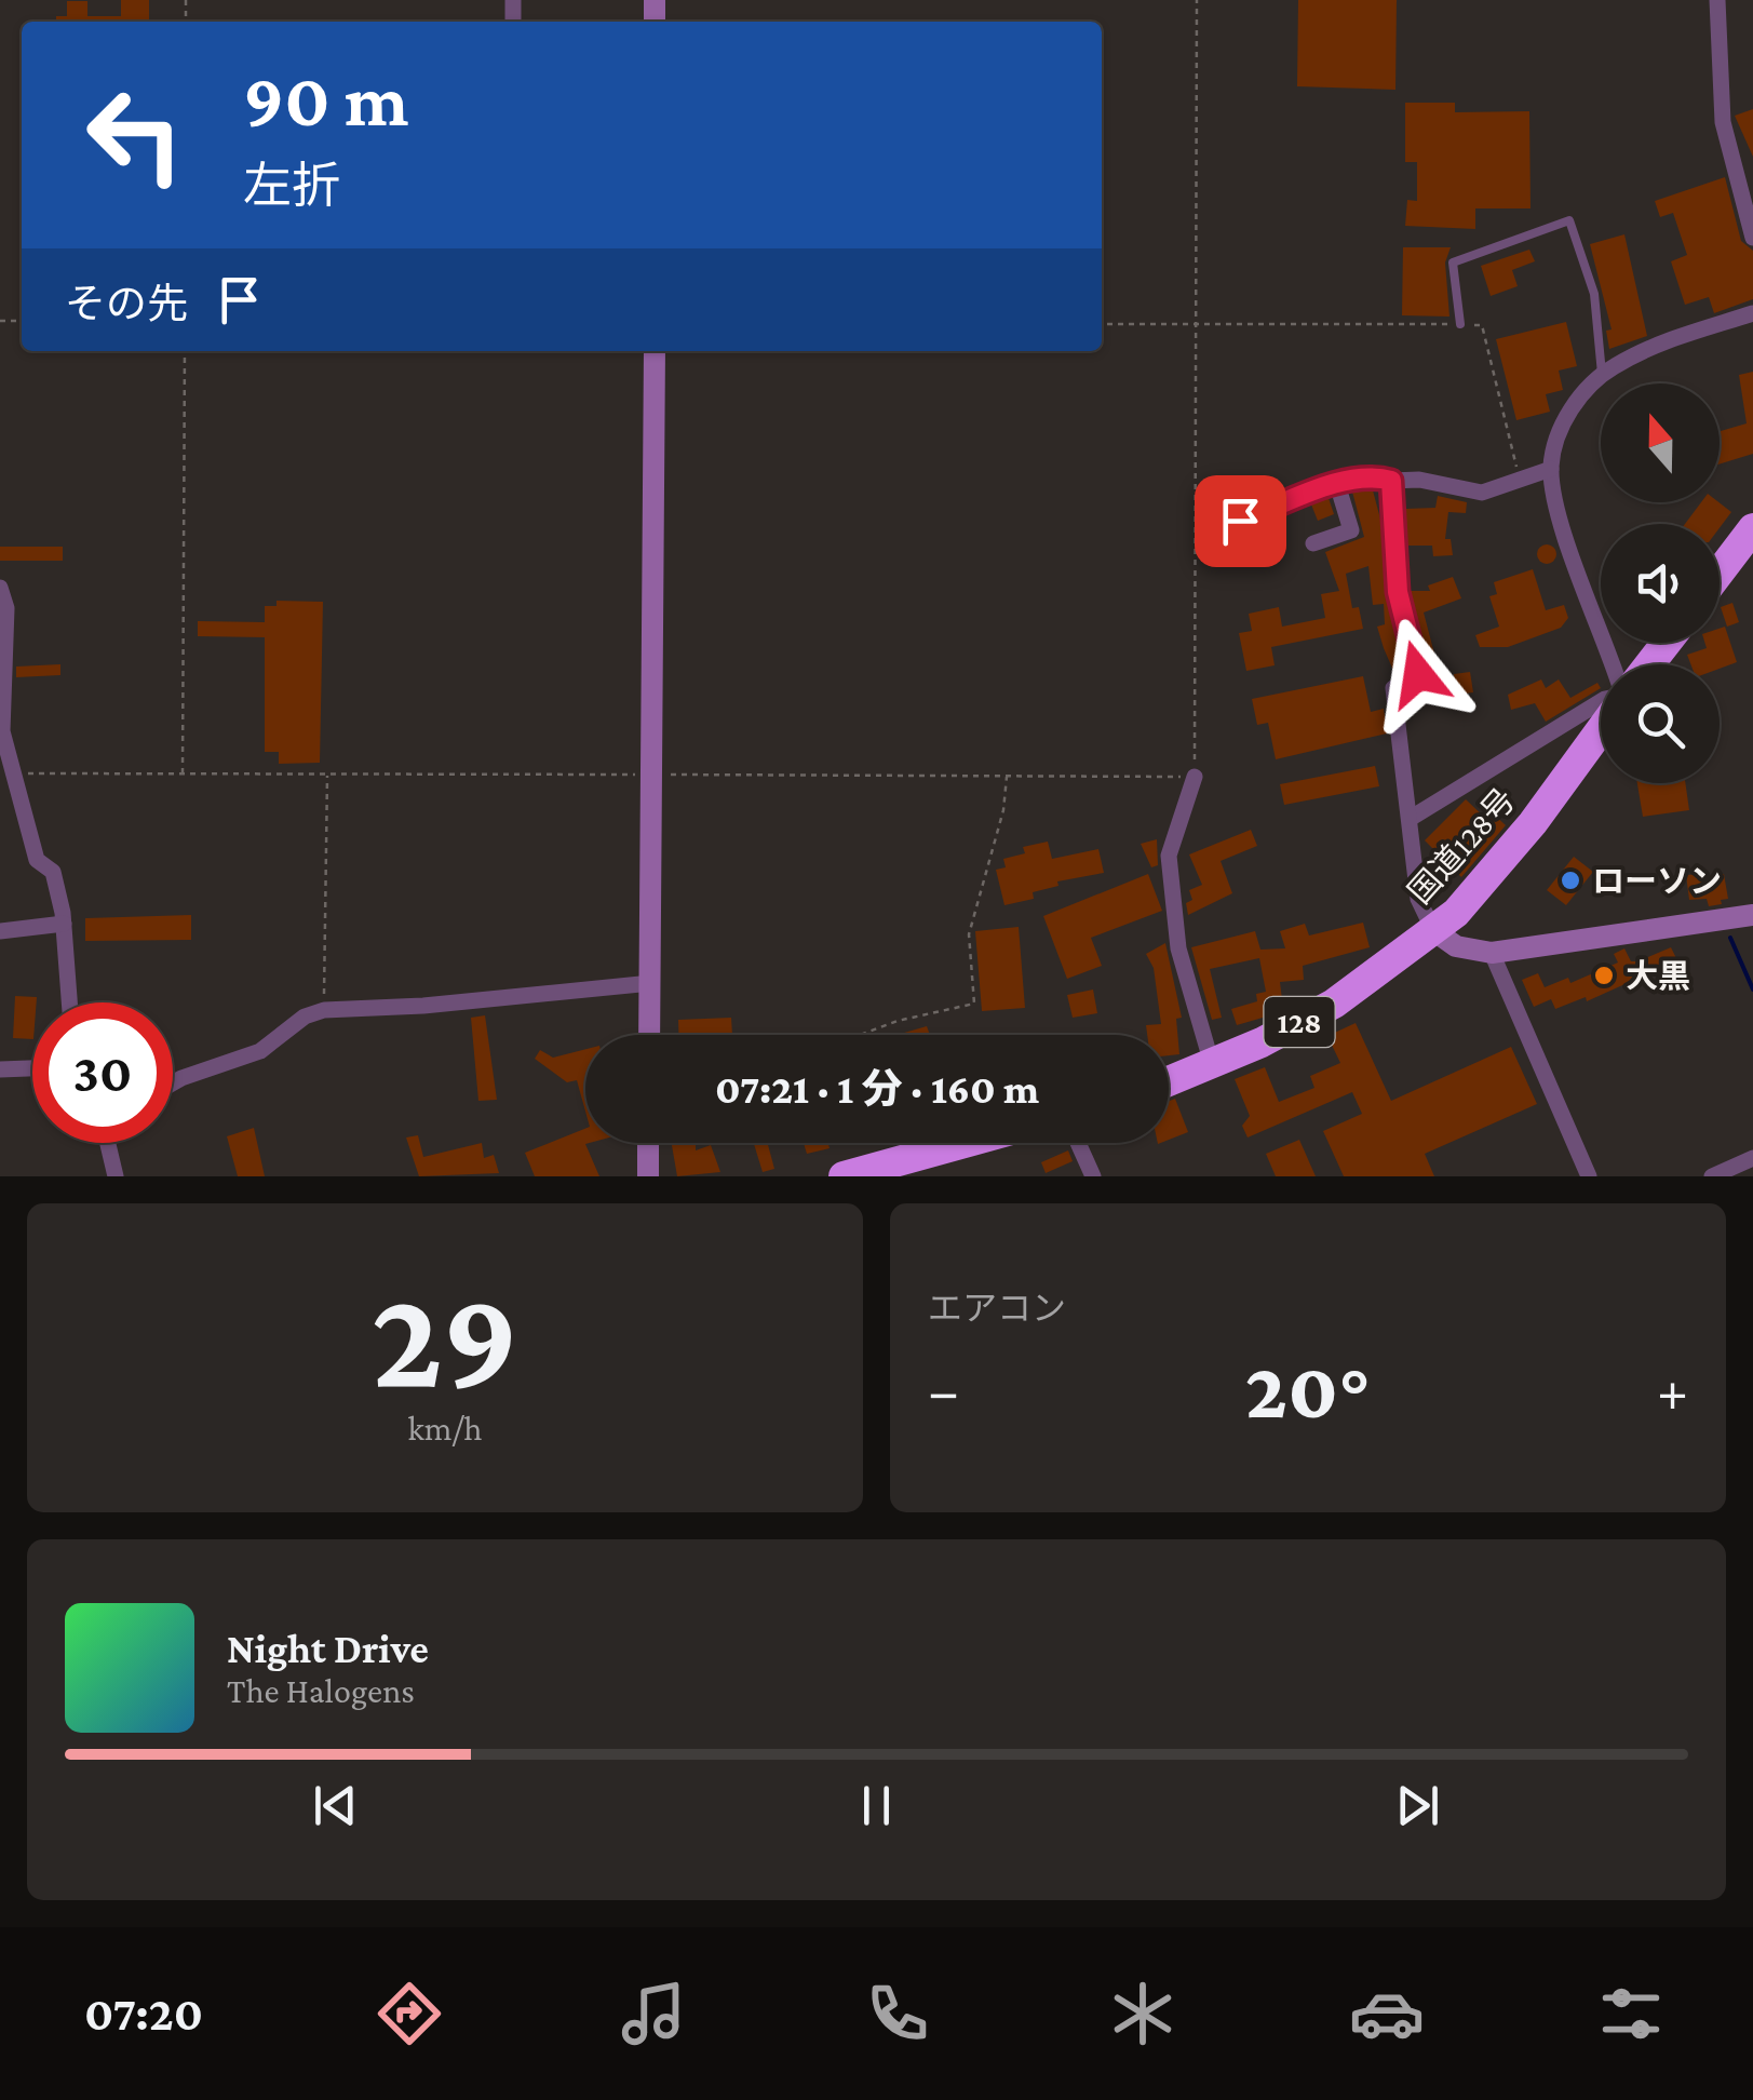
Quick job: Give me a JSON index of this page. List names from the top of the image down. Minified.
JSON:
{"streets":{"highway":["国道128号","128"]},"places":["ローソン","大黒"],"north":"top","page":{"turn":["90 m","左折"],"then":"その先","limit":"30","trip":"07:21 · 1 分 · 160 m","tile":[["29","km/h"],"エアコン"],"heat":["−","20°","+"],"song":["Night Drive","The Halogens"],"tabs":"07:20"}}
